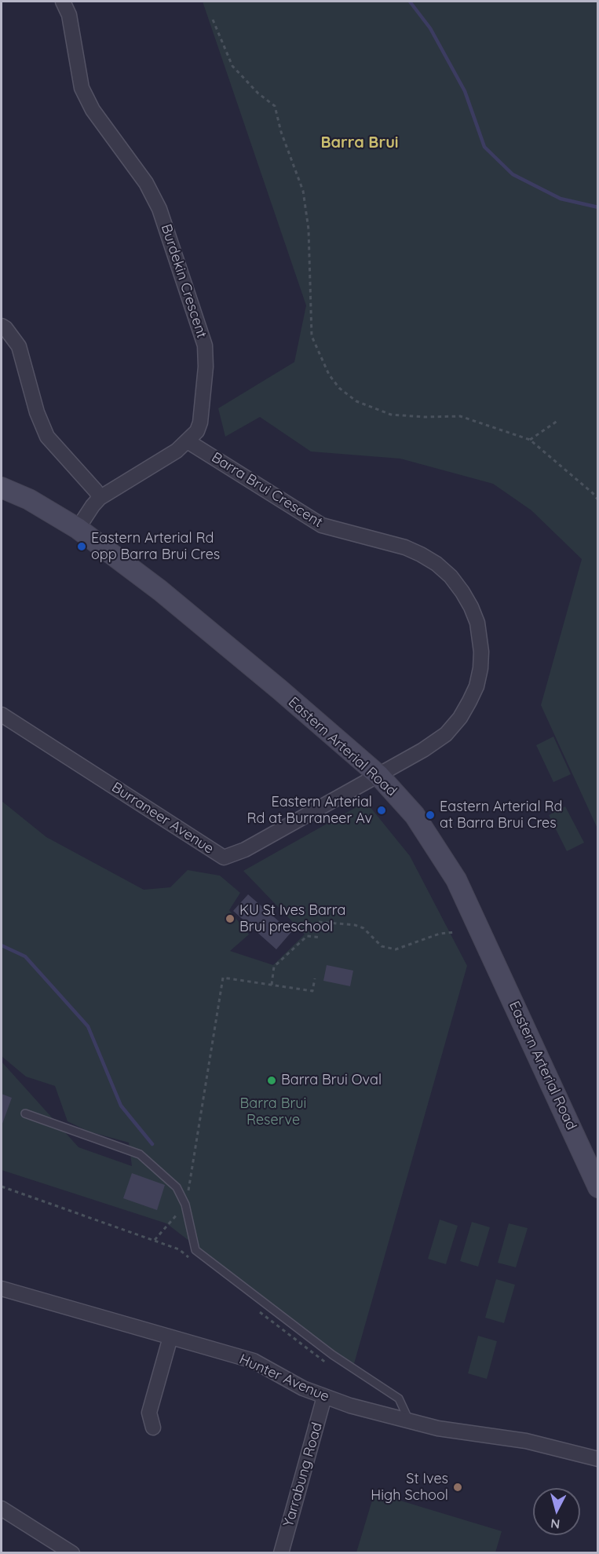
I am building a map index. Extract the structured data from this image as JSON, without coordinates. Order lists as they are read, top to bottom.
{
  "streets": {
    "main road": ["Eastern Arterial Road"],
    "street": [
      "Burdekin Crescent",
      "Barra Brui Crescent",
      "Burraneer Avenue",
      "Hunter Avenue",
      "Yarrabung Road"
    ]
  },
  "crossings": [
    ["Burdekin Crescent", "Barra Brui Crescent"],
    ["Burdekin Crescent", "Eastern Arterial Road"],
    ["Barra Brui Crescent", "Eastern Arterial Road"],
    ["Barra Brui Crescent", "Burraneer Avenue"],
    ["Eastern Arterial Road", "Burraneer Avenue"],
    ["Hunter Avenue", "Yarrabung Road"]
  ],
  "districts": ["Barra Brui"],
  "parks": ["Barra Brui Reserve"],
  "places": [
    "Eastern Arterial Rd opp Barra Brui Cres",
    "Eastern Arterial Rd at Burraneer Av",
    "Eastern Arterial Rd at Barra Brui Cres",
    "KU St Ives Barra Brui preschool",
    "Barra Brui Oval",
    "St Ives High School"
  ],
  "north": "bottom"
}
